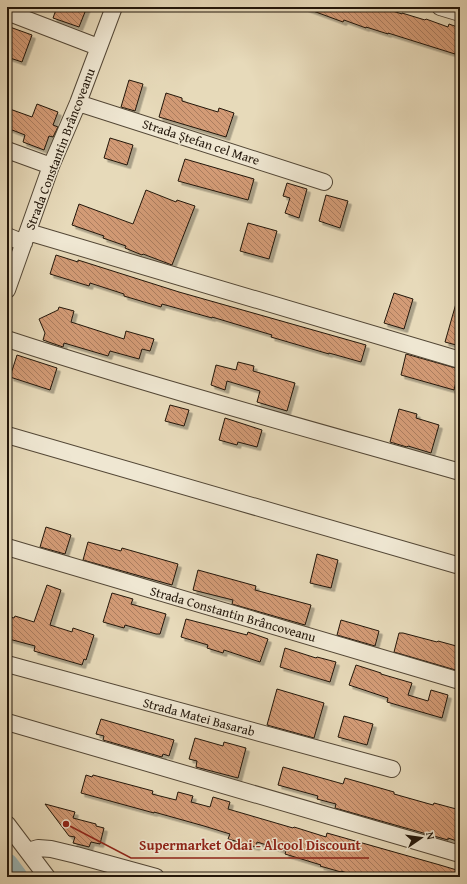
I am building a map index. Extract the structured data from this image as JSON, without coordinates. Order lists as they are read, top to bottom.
{
  "streets": {
    "street": ["Strada Ștefan cel Mare", "Strada Constantin Brâncoveanu", "Strada Matei Basarab"]
  },
  "crossings": [
    ["Strada Ștefan cel Mare", "Strada Constantin Brâncoveanu"]
  ],
  "places": ["Supermarket Odai - Alcool Discount"],
  "north": "right"
}
